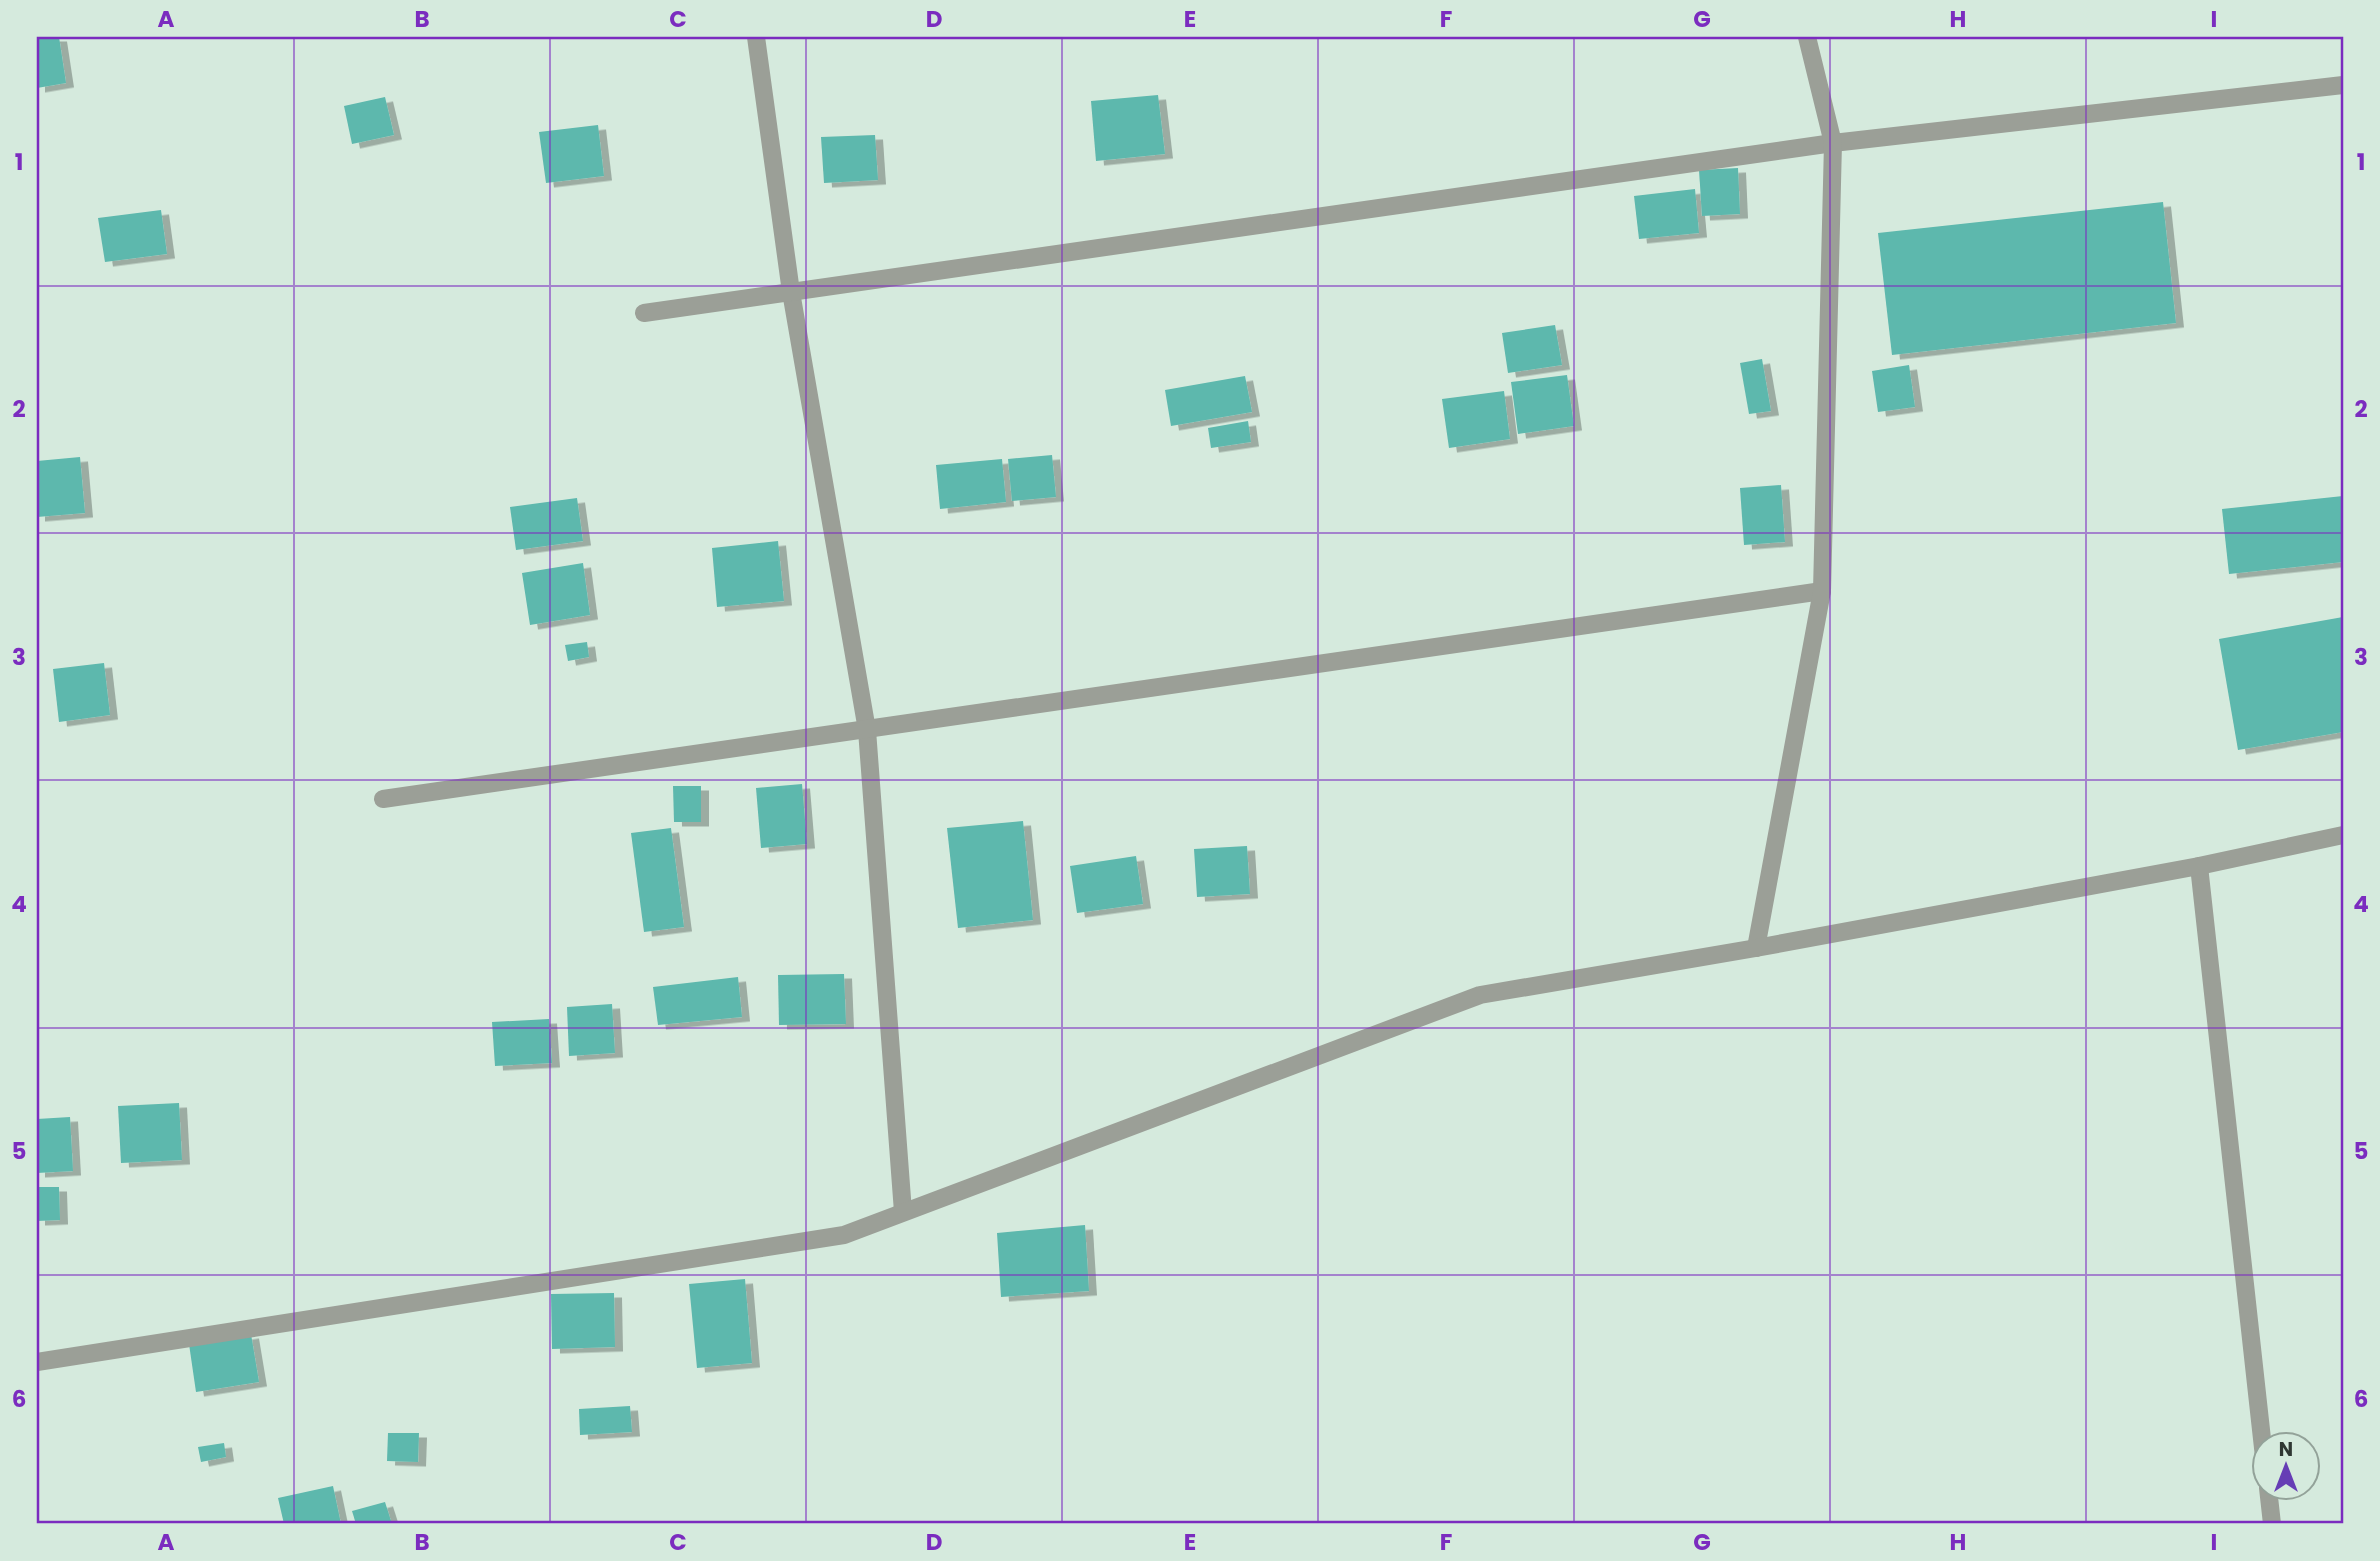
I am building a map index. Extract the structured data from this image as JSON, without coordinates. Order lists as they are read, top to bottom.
{
  "north": "top",
  "grid": {
    "columns": [
      "A",
      "B",
      "C",
      "D",
      "E",
      "F",
      "G",
      "H",
      "I"
    ],
    "rows": [
      "1",
      "2",
      "3",
      "4",
      "5",
      "6"
    ]
  }
}
